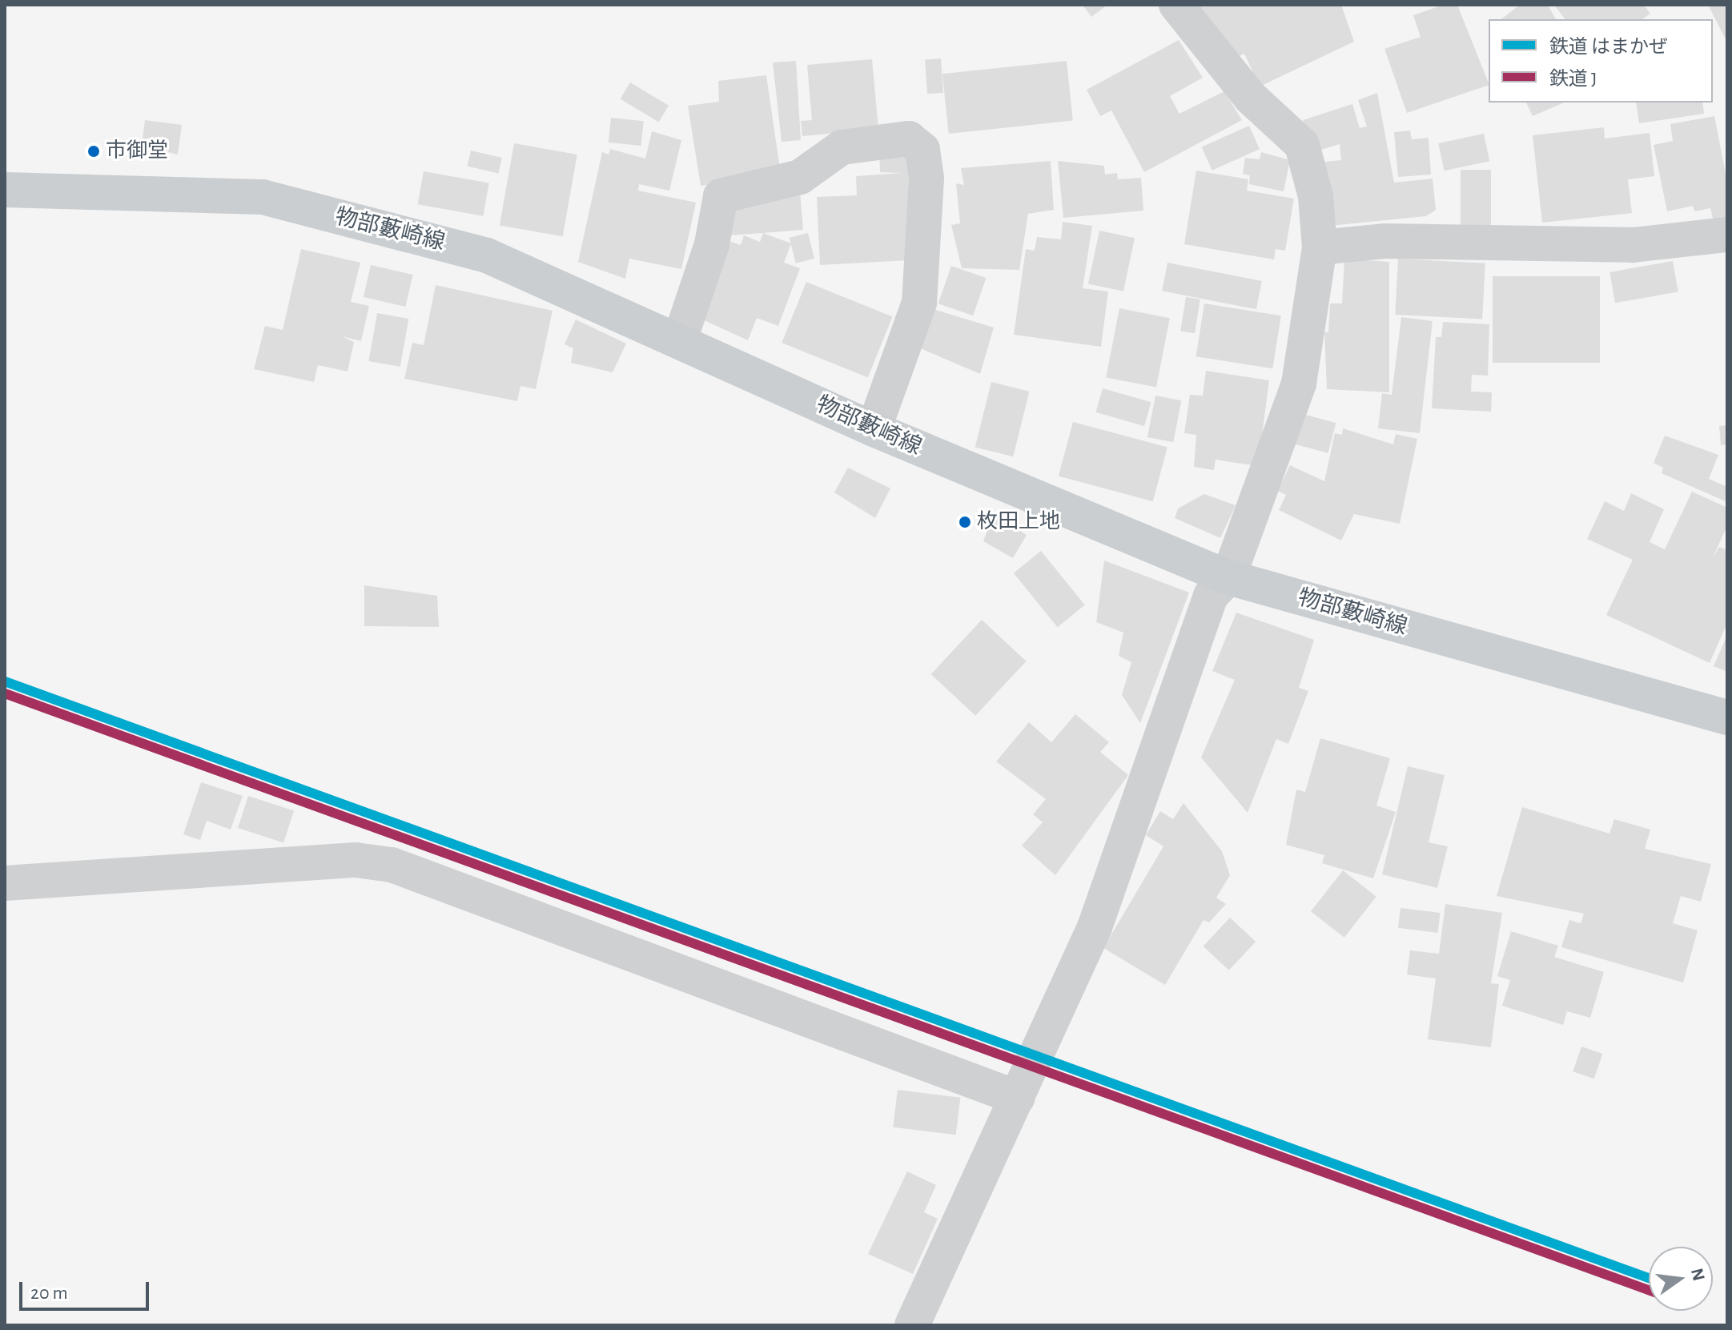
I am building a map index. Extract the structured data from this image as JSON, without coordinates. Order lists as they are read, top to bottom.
{
  "streets": {
    "main road": ["物部藪崎線"]
  },
  "places": ["市御堂", "枚田上地"],
  "lines": ["rail line はまかぜ", "rail line J"],
  "legend": ["鉄道 はまかぜ", "鉄道 J"],
  "scale_bar": "20 m",
  "north": "right"
}
